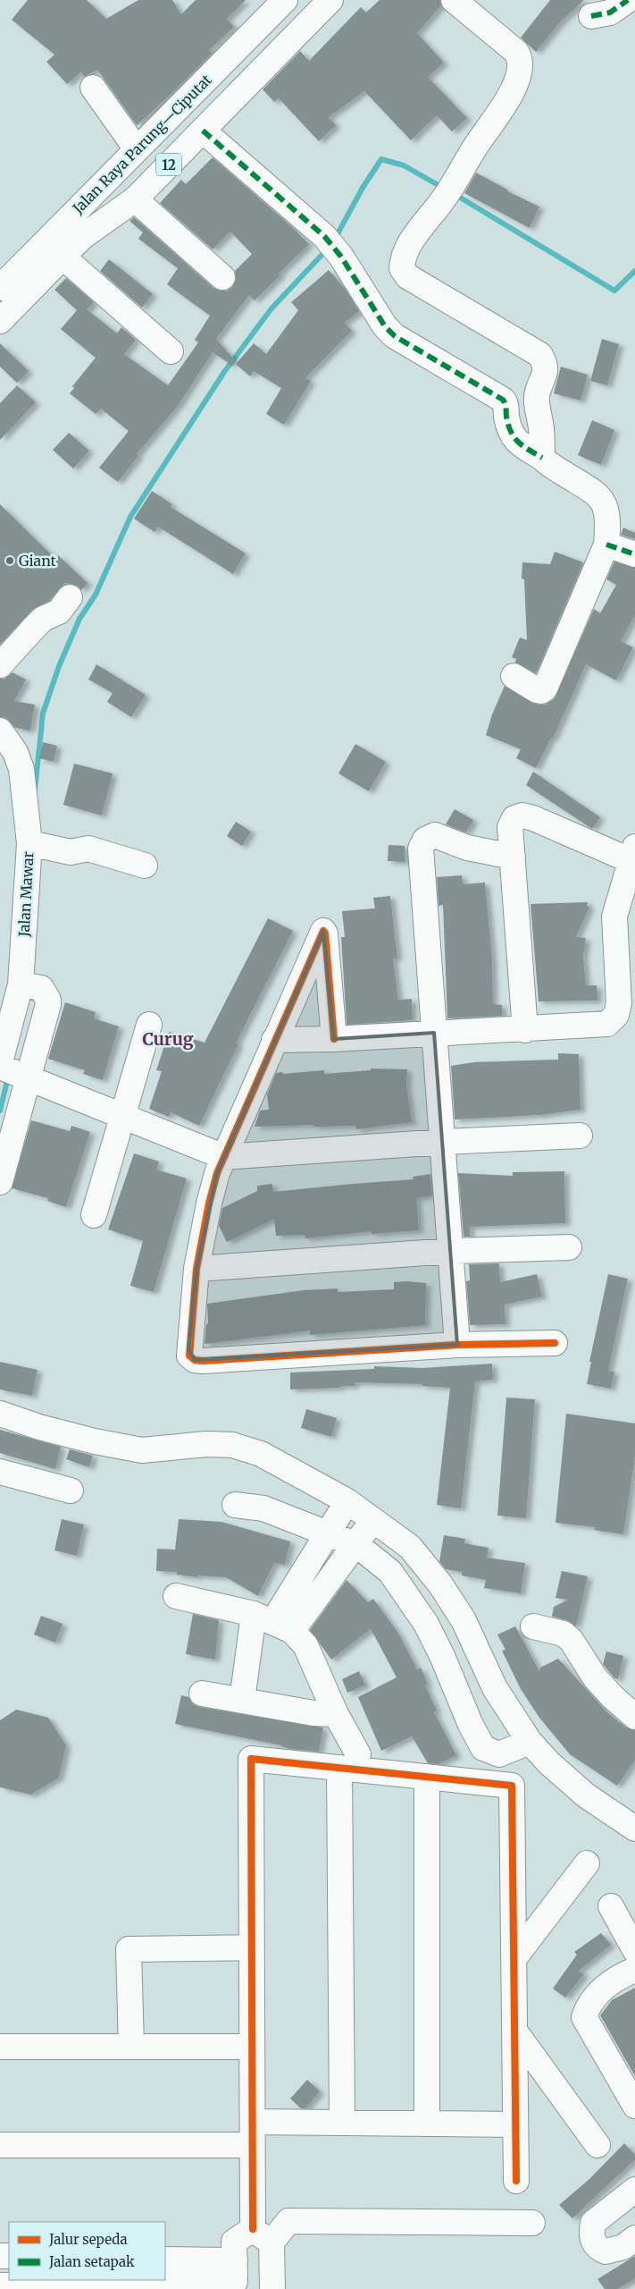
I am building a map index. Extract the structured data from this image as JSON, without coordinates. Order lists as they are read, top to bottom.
{
  "streets": {
    "main road": ["Jalan Raya Parung—Ciputat", "12", "Jalan Mawar"]
  },
  "districts": ["Curug"],
  "places": ["Giant"],
  "legend": ["Jalur sepeda", "Jalan setapak"]
}
